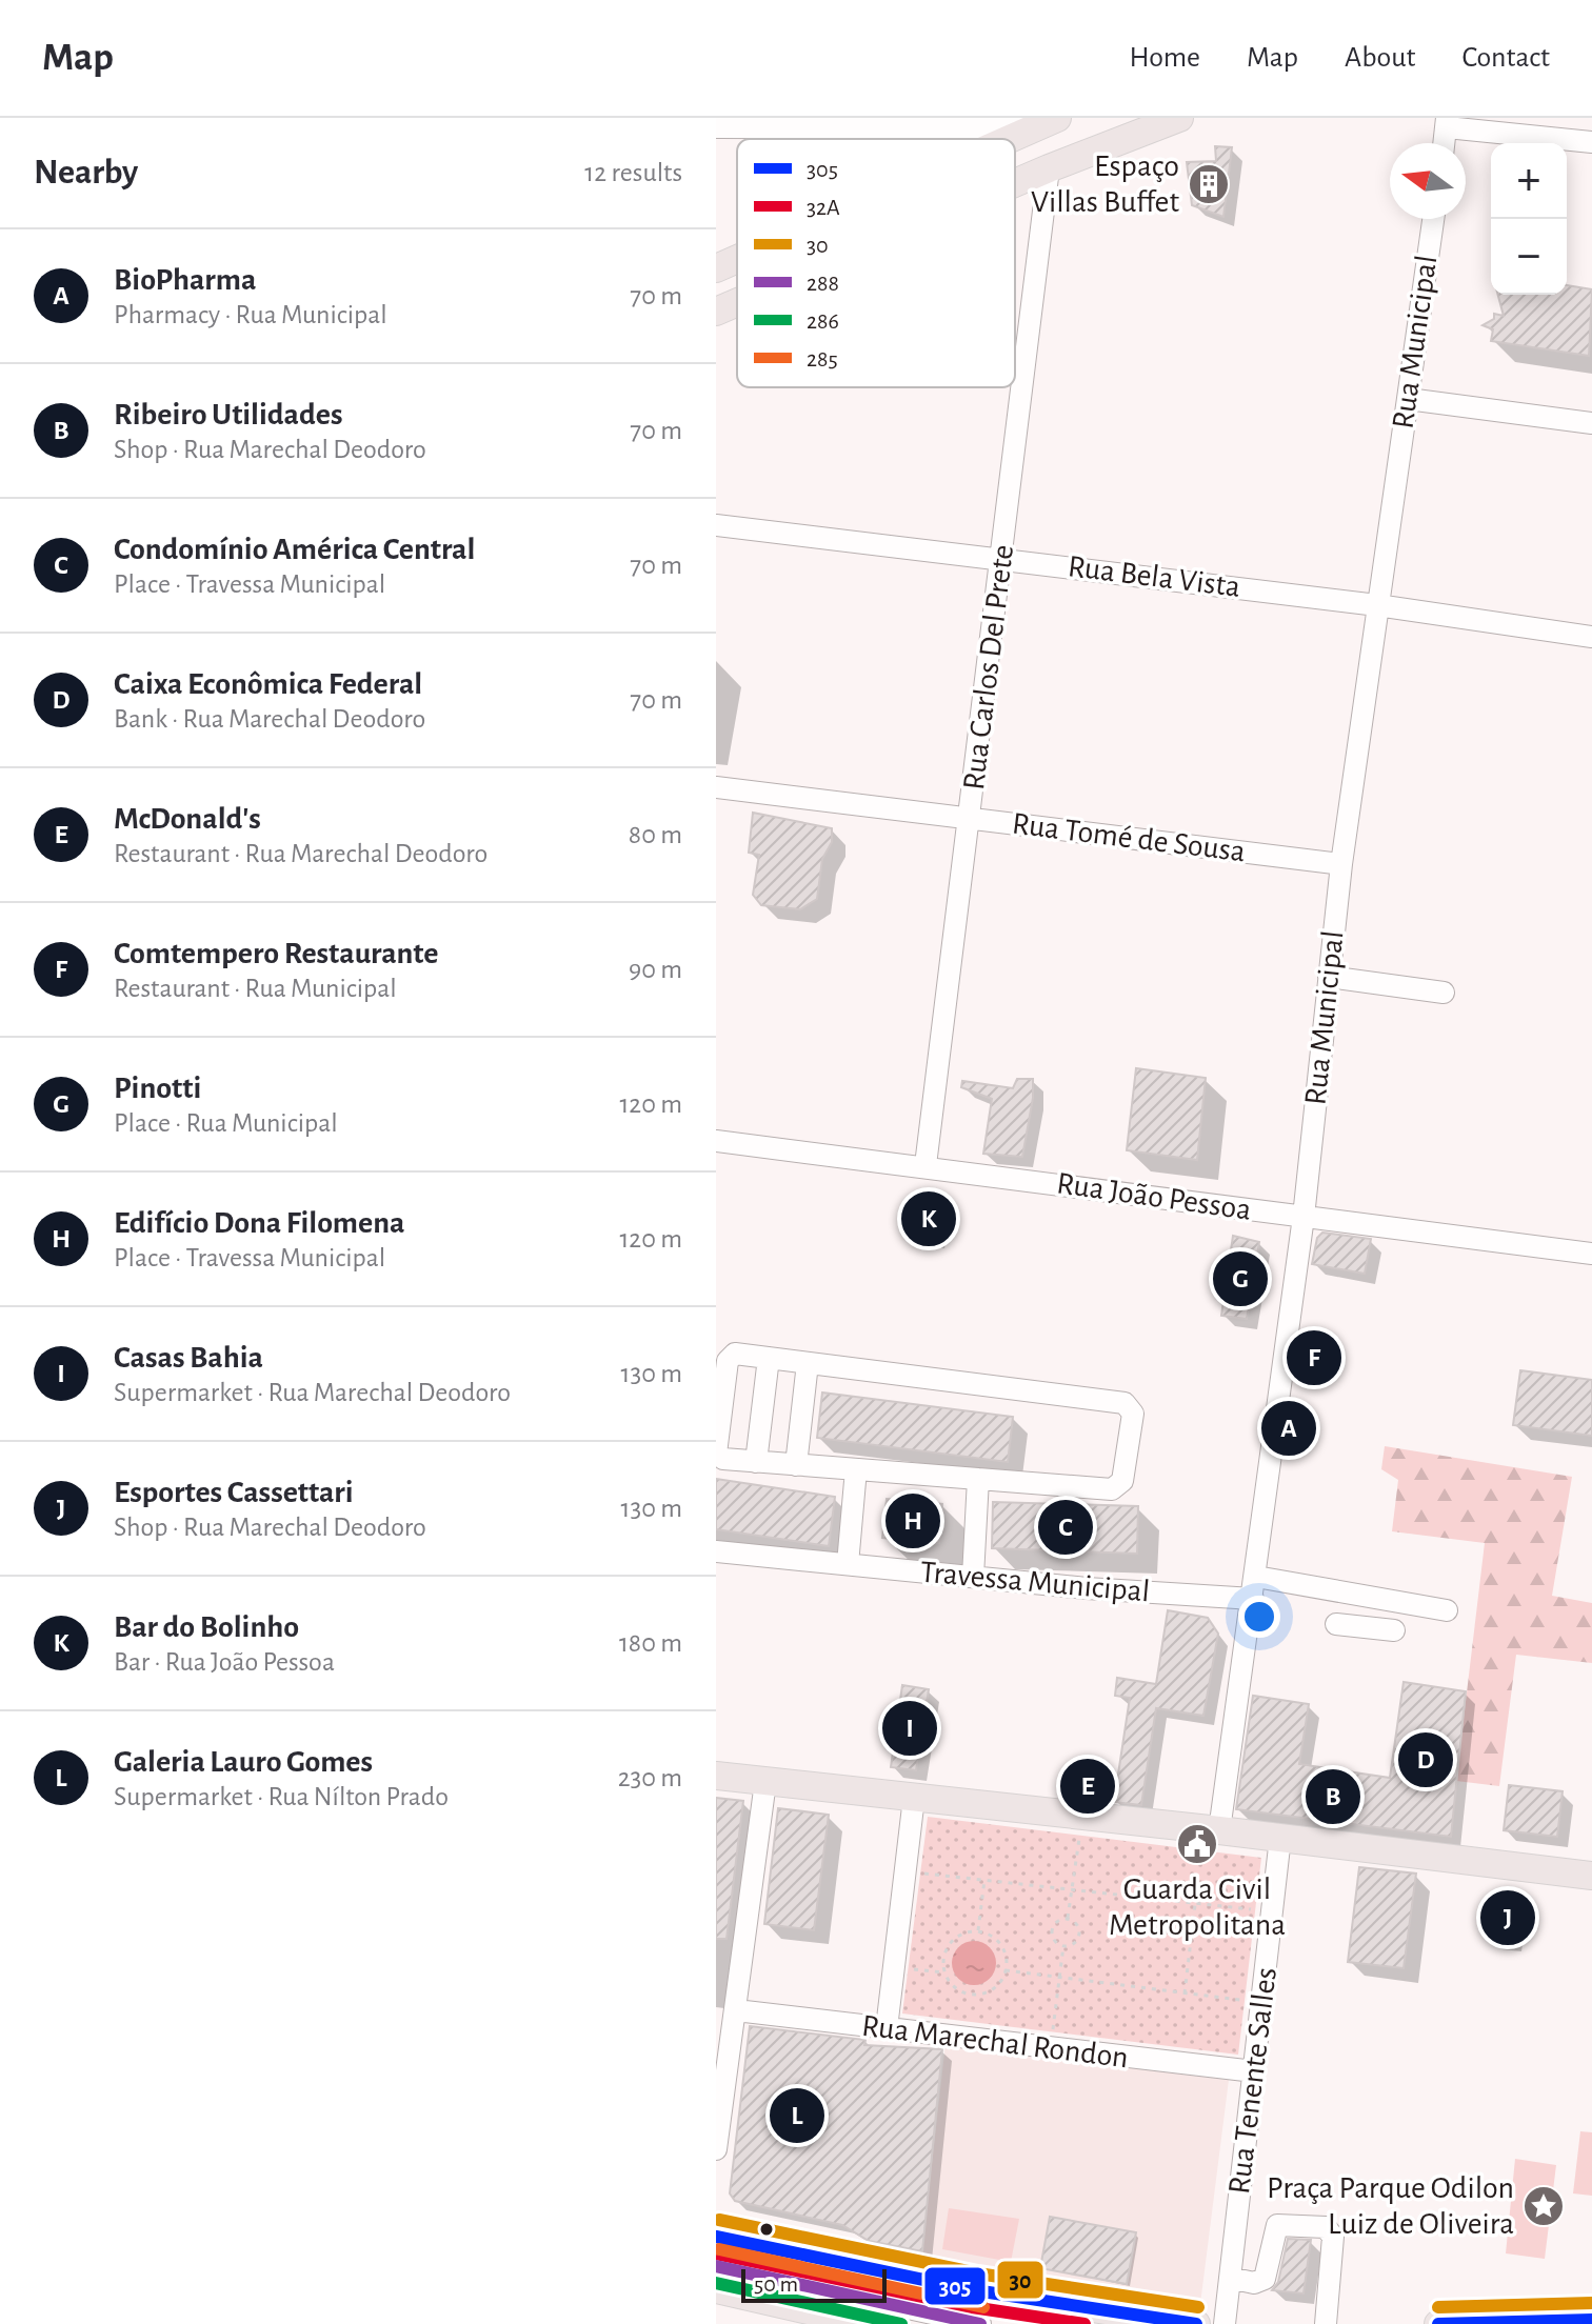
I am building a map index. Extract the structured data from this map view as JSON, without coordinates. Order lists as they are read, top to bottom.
{
  "streets": {
    "street": [
      "Rua Municipal",
      "Rua Bela Vista",
      "Rua Carlos Del Prete",
      "Rua Tomé de Sousa",
      "Rua João Pessoa",
      "Travessa Municipal",
      "Rua Marechal Rondon",
      "Rua Tenente Salles"
    ]
  },
  "crossings": [
    ["Rua Municipal", "Rua Bela Vista"],
    ["Rua Municipal", "Rua Tomé de Sousa"],
    ["Rua Municipal", "Rua João Pessoa"],
    ["Rua Municipal", "Travessa Municipal"],
    ["Rua Bela Vista", "Rua Carlos Del Prete"],
    ["Rua Carlos Del Prete", "Rua Tomé de Sousa"],
    ["Rua Carlos Del Prete", "Rua João Pessoa"],
    ["Rua Marechal Rondon", "Rua Tenente Salles"]
  ],
  "places": {
    "building": ["Espaço Villas Buffet"],
    "public building": ["Guarda Civil Metropolitana"],
    "place": ["Praça Parque Odilon Luiz de Oliveira"]
  },
  "lines": [
    "transit line 30",
    "transit line 305",
    "transit line 285",
    "transit line 32A",
    "transit line 288",
    "transit line 286"
  ],
  "legend": [
    "305",
    "32A",
    "30",
    "288",
    "286",
    "285"
  ],
  "scale_bar": "50 m",
  "north": "left",
  "page": {
    "header": "Map",
    "nav": [
      "Home",
      "Map",
      "About",
      "Contact"
    ],
    "heading": ["Nearby", "12 results"],
    "map_buttons": ["+", "−"],
    "list": [
      {
        "mark": "A",
        "name": "BioPharma",
        "note": "Pharmacy · Rua Municipal",
        "value": "70 m"
      },
      {
        "mark": "B",
        "name": "Ribeiro Utilidades",
        "note": "Shop · Rua Marechal Deodoro",
        "value": "70 m"
      },
      {
        "mark": "C",
        "name": "Condomínio América Central",
        "note": "Place · Travessa Municipal",
        "value": "70 m"
      },
      {
        "mark": "D",
        "name": "Caixa Econômica Federal",
        "note": "Bank · Rua Marechal Deodoro",
        "value": "70 m"
      },
      {
        "mark": "E",
        "name": "McDonald's",
        "note": "Restaurant · Rua Marechal Deodoro",
        "value": "80 m"
      },
      {
        "mark": "F",
        "name": "Comtempero Restaurante",
        "note": "Restaurant · Rua Municipal",
        "value": "90 m"
      },
      {
        "mark": "G",
        "name": "Pinotti",
        "note": "Place · Rua Municipal",
        "value": "120 m"
      },
      {
        "mark": "H",
        "name": "Edifício Dona Filomena",
        "note": "Place · Travessa Municipal",
        "value": "120 m"
      },
      {
        "mark": "I",
        "name": "Casas Bahia",
        "note": "Supermarket · Rua Marechal Deodoro",
        "value": "130 m"
      },
      {
        "mark": "J",
        "name": "Esportes Cassettari",
        "note": "Shop · Rua Marechal Deodoro",
        "value": "130 m"
      },
      {
        "mark": "K",
        "name": "Bar do Bolinho",
        "note": "Bar · Rua João Pessoa",
        "value": "180 m"
      },
      {
        "mark": "L",
        "name": "Galeria Lauro Gomes",
        "note": "Supermarket · Rua Nílton Prado",
        "value": "230 m"
      }
    ],
    "pins": [
      "K",
      "G",
      "F",
      "A",
      "H",
      "C",
      "I",
      "D",
      "E",
      "B",
      "J",
      "L"
    ],
    "scale": "50 m"
  }
}
